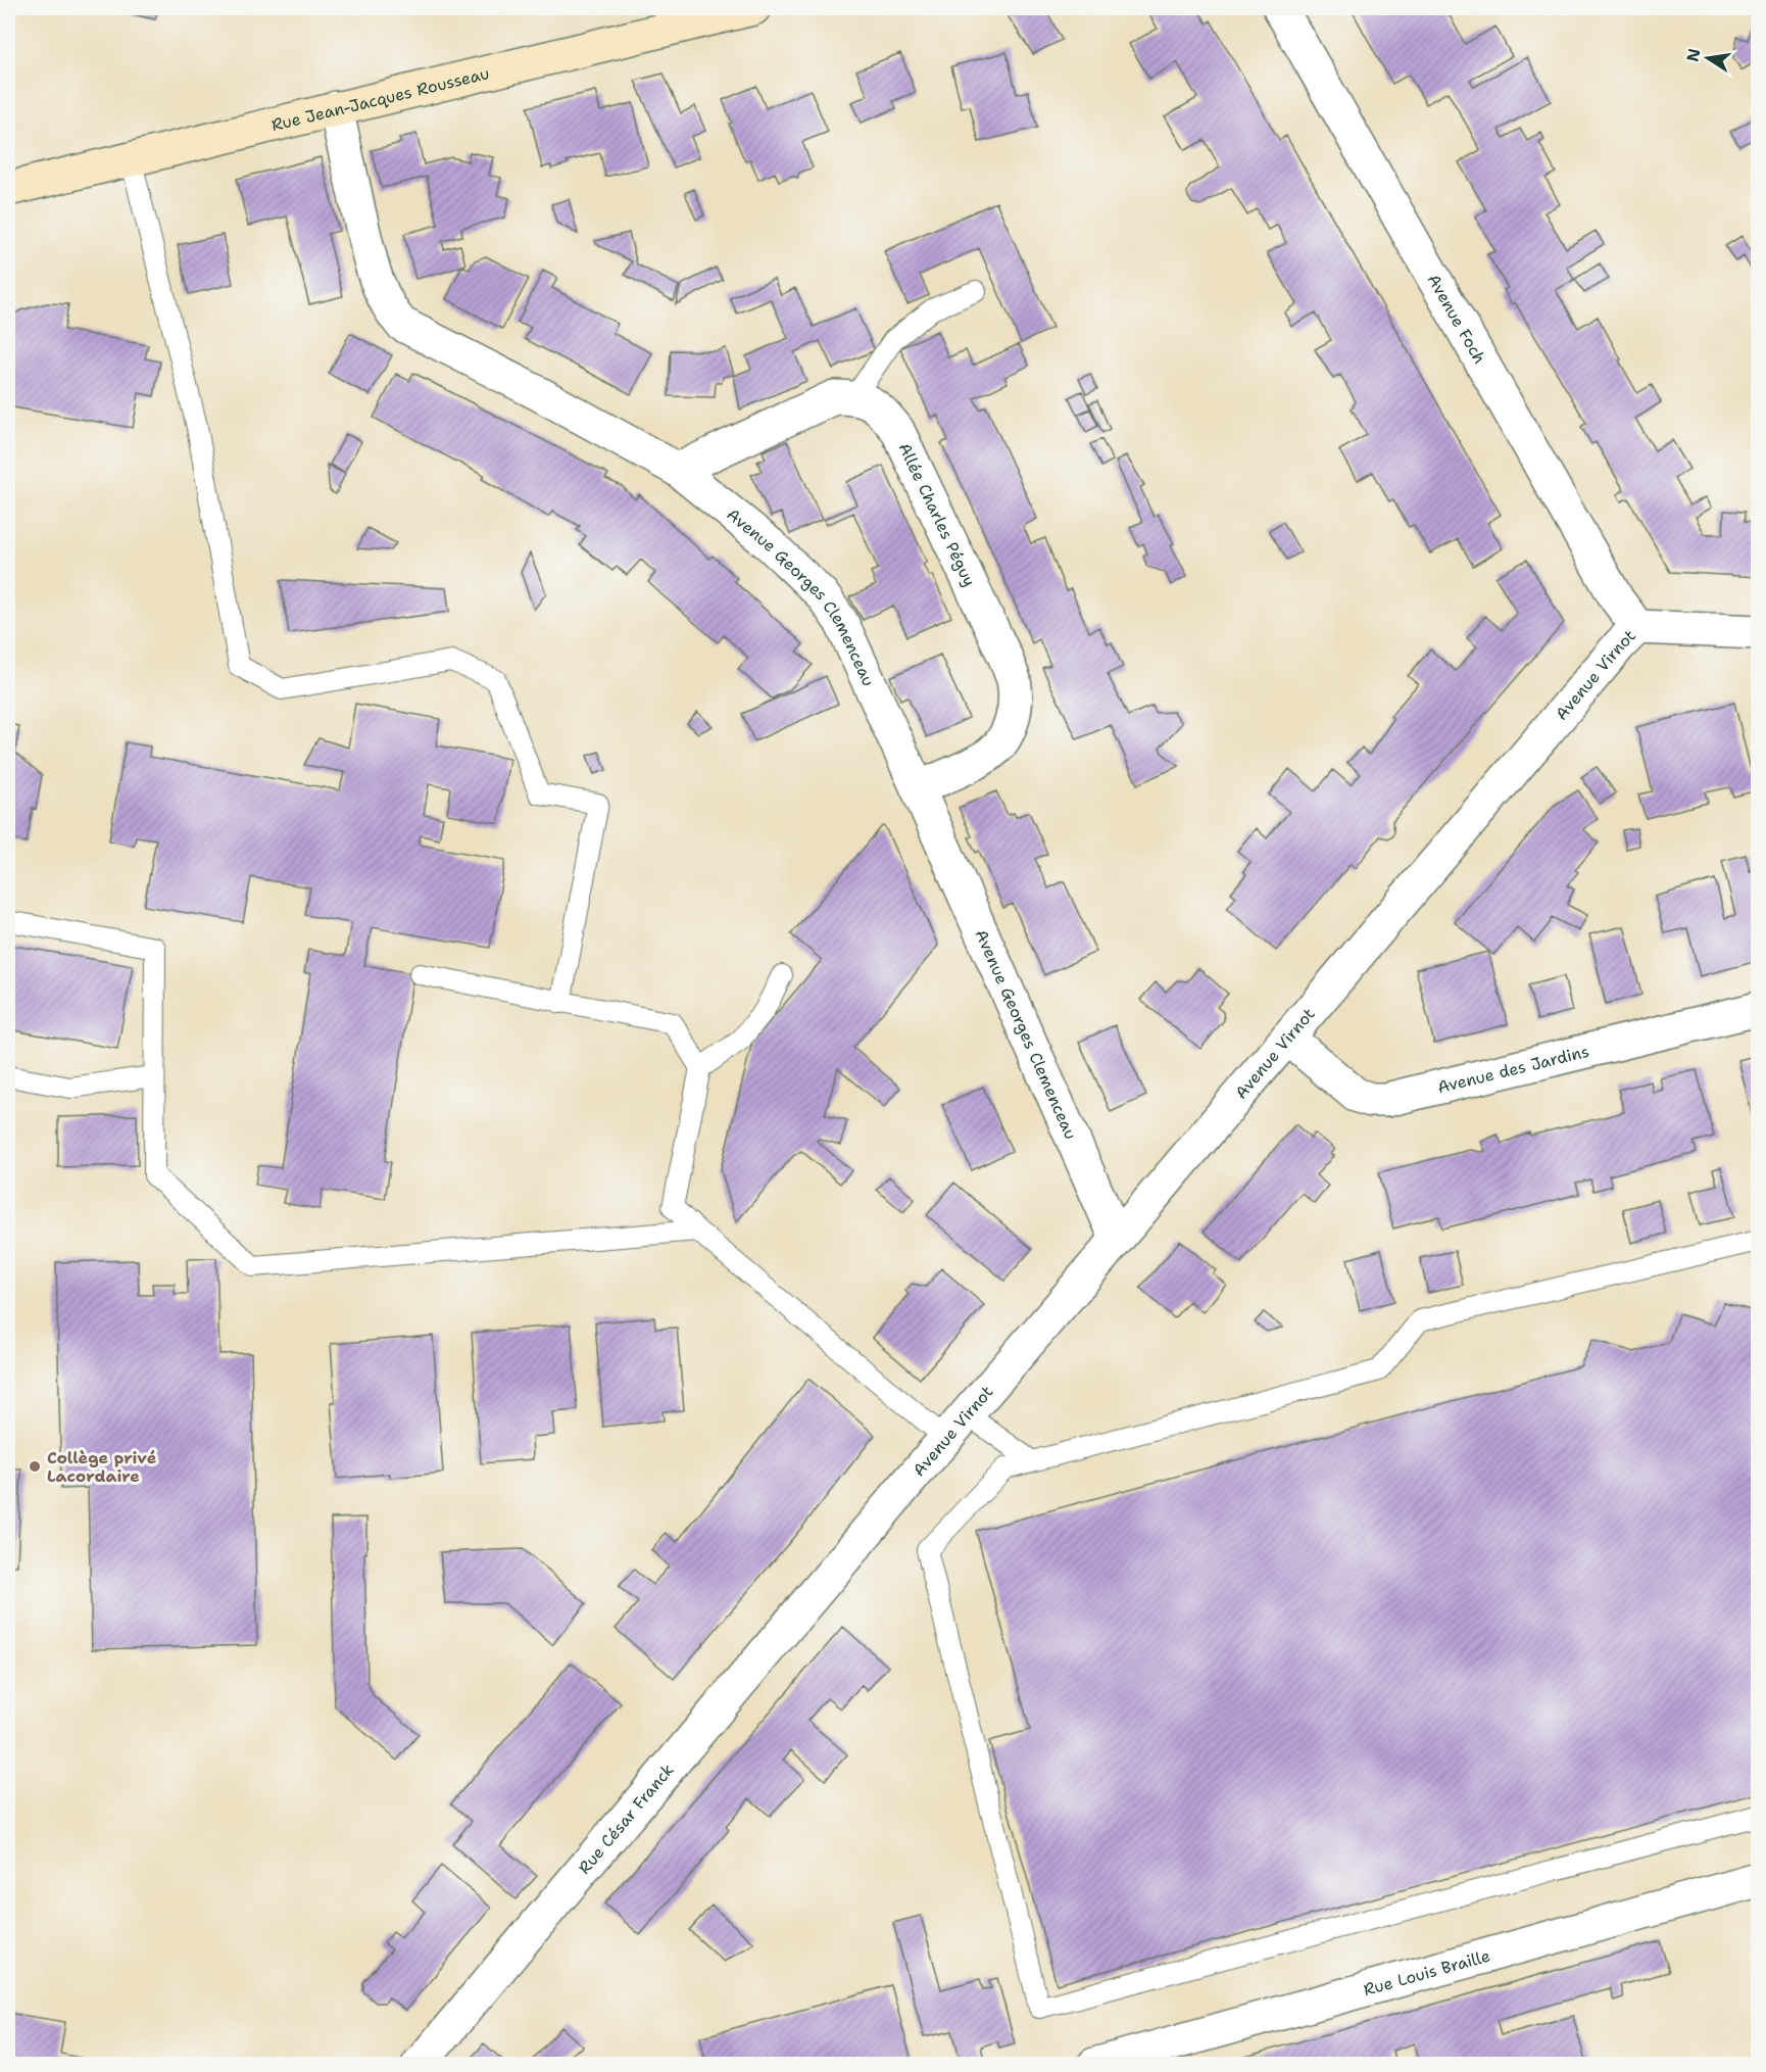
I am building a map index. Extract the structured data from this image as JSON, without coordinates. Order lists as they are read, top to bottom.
{
  "streets": {
    "street": [
      "Rue Jean-Jacques Rousseau",
      "Avenue Foch",
      "Allée Charles Péguy",
      "Avenue Georges Clemenceau",
      "Avenue Virnot",
      "Avenue des Jardins",
      "Rue César Franck",
      "Rue Louis Braille"
    ]
  },
  "crossings": [
    ["Rue Jean-Jacques Rousseau", "Avenue Georges Clemenceau"],
    ["Avenue Foch", "Avenue Virnot"],
    ["Allée Charles Péguy", "Avenue Georges Clemenceau"],
    ["Avenue Georges Clemenceau", "Avenue Virnot"],
    ["Avenue Virnot", "Avenue des Jardins"],
    ["Avenue Virnot", "Rue César Franck"]
  ],
  "places": ["Collège privé Lacordaire"],
  "north": "left"
}
